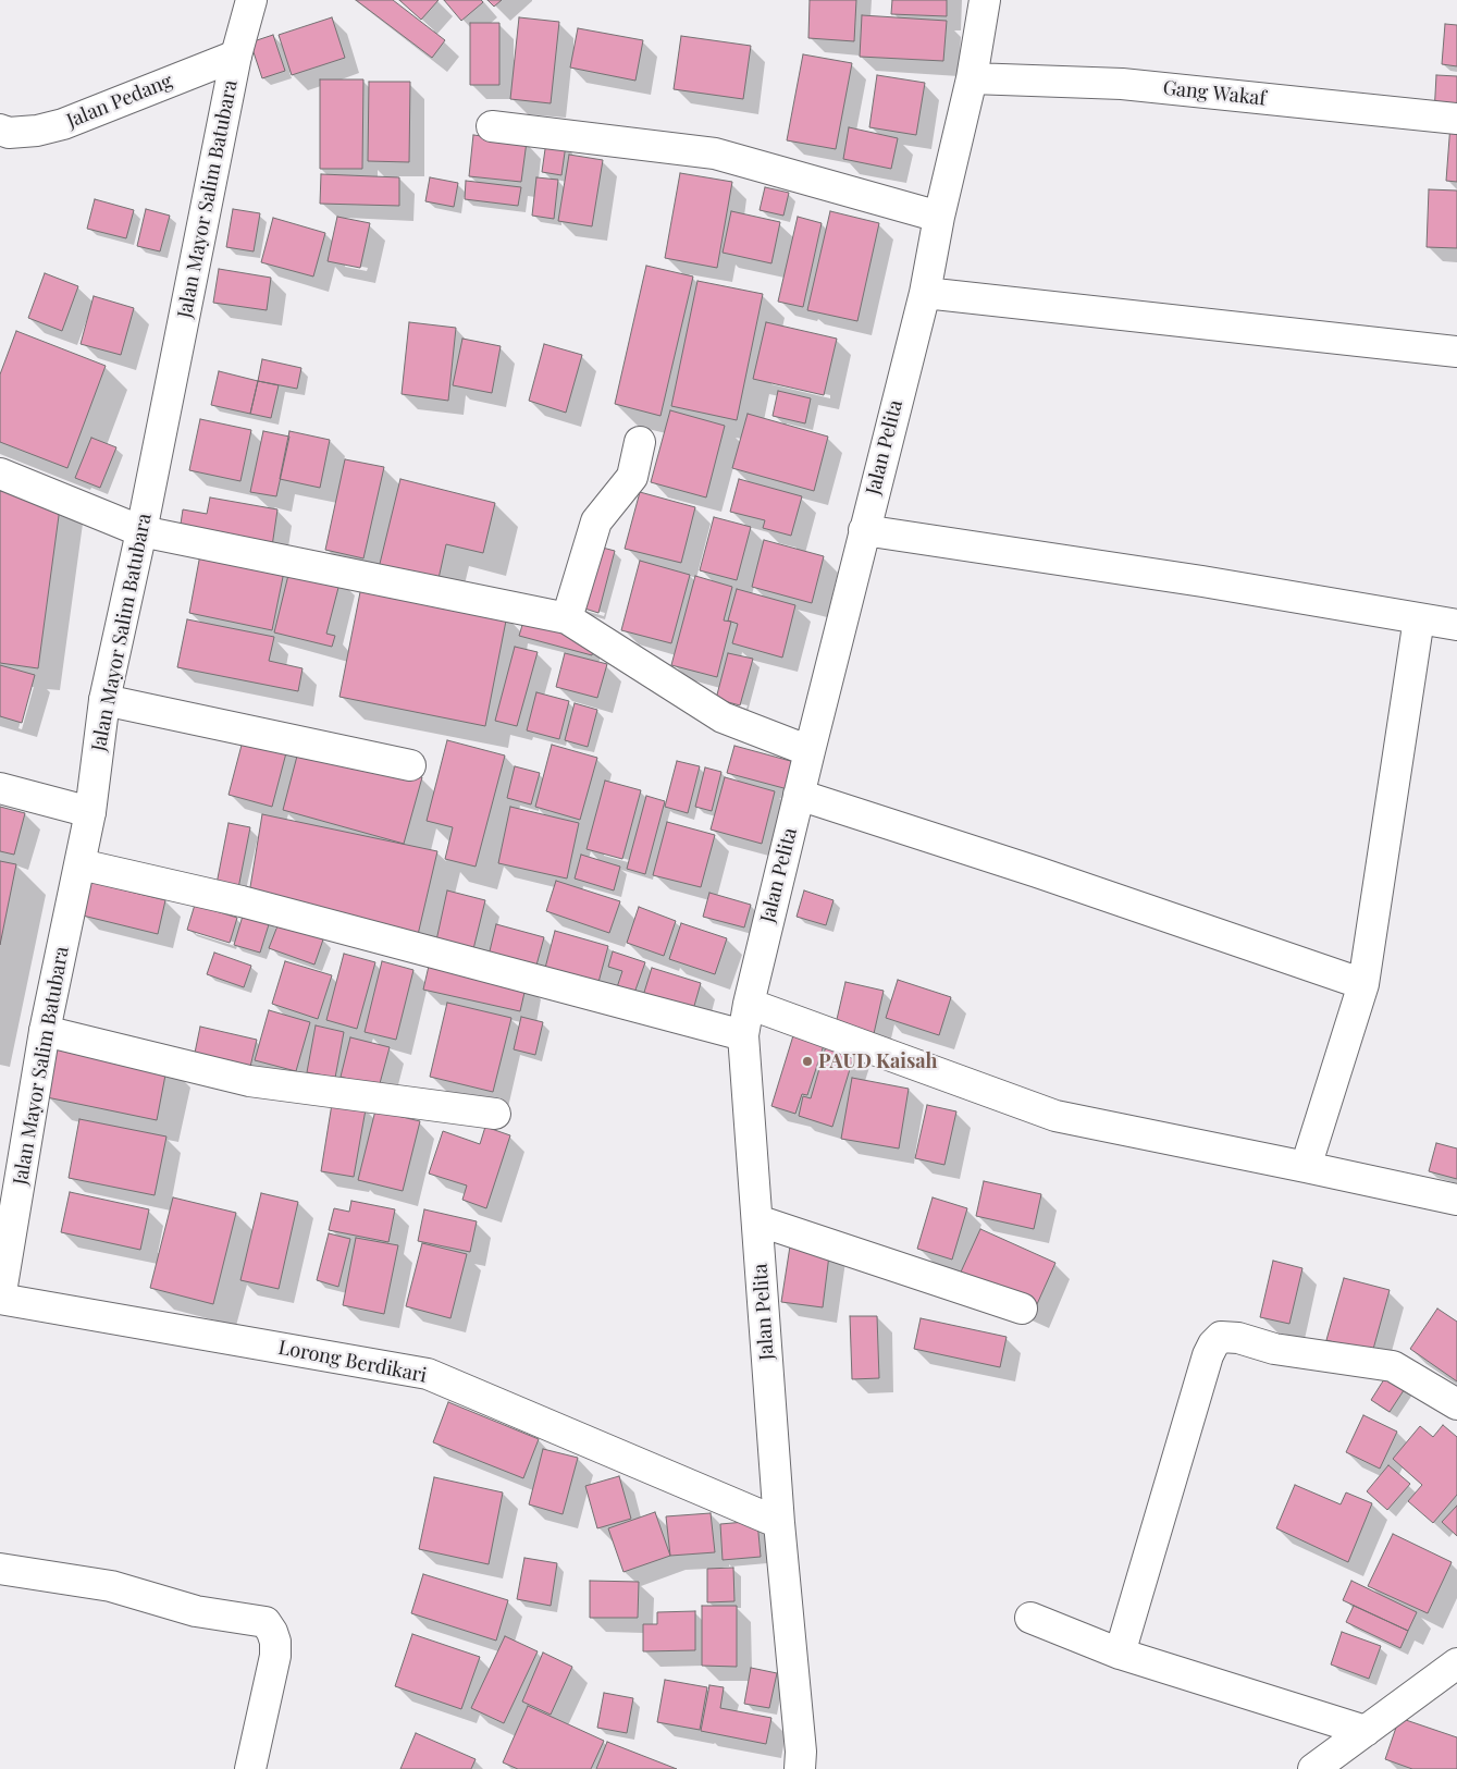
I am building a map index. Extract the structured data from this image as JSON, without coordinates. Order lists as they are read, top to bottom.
{
  "streets": {
    "street": [
      "Gang Wakaf",
      "Jalan Pedang",
      "Jalan Mayor Salim Batubara",
      "Jalan Pelita",
      "Lorong Berdikari"
    ]
  },
  "crossings": [
    ["Gang Wakaf", "Jalan Pelita"],
    ["Jalan Pedang", "Jalan Mayor Salim Batubara"],
    ["Jalan Mayor Salim Batubara", "Lorong Berdikari"],
    ["Jalan Pelita", "Lorong Berdikari"]
  ],
  "places": ["PAUD Kaisah"]
}
